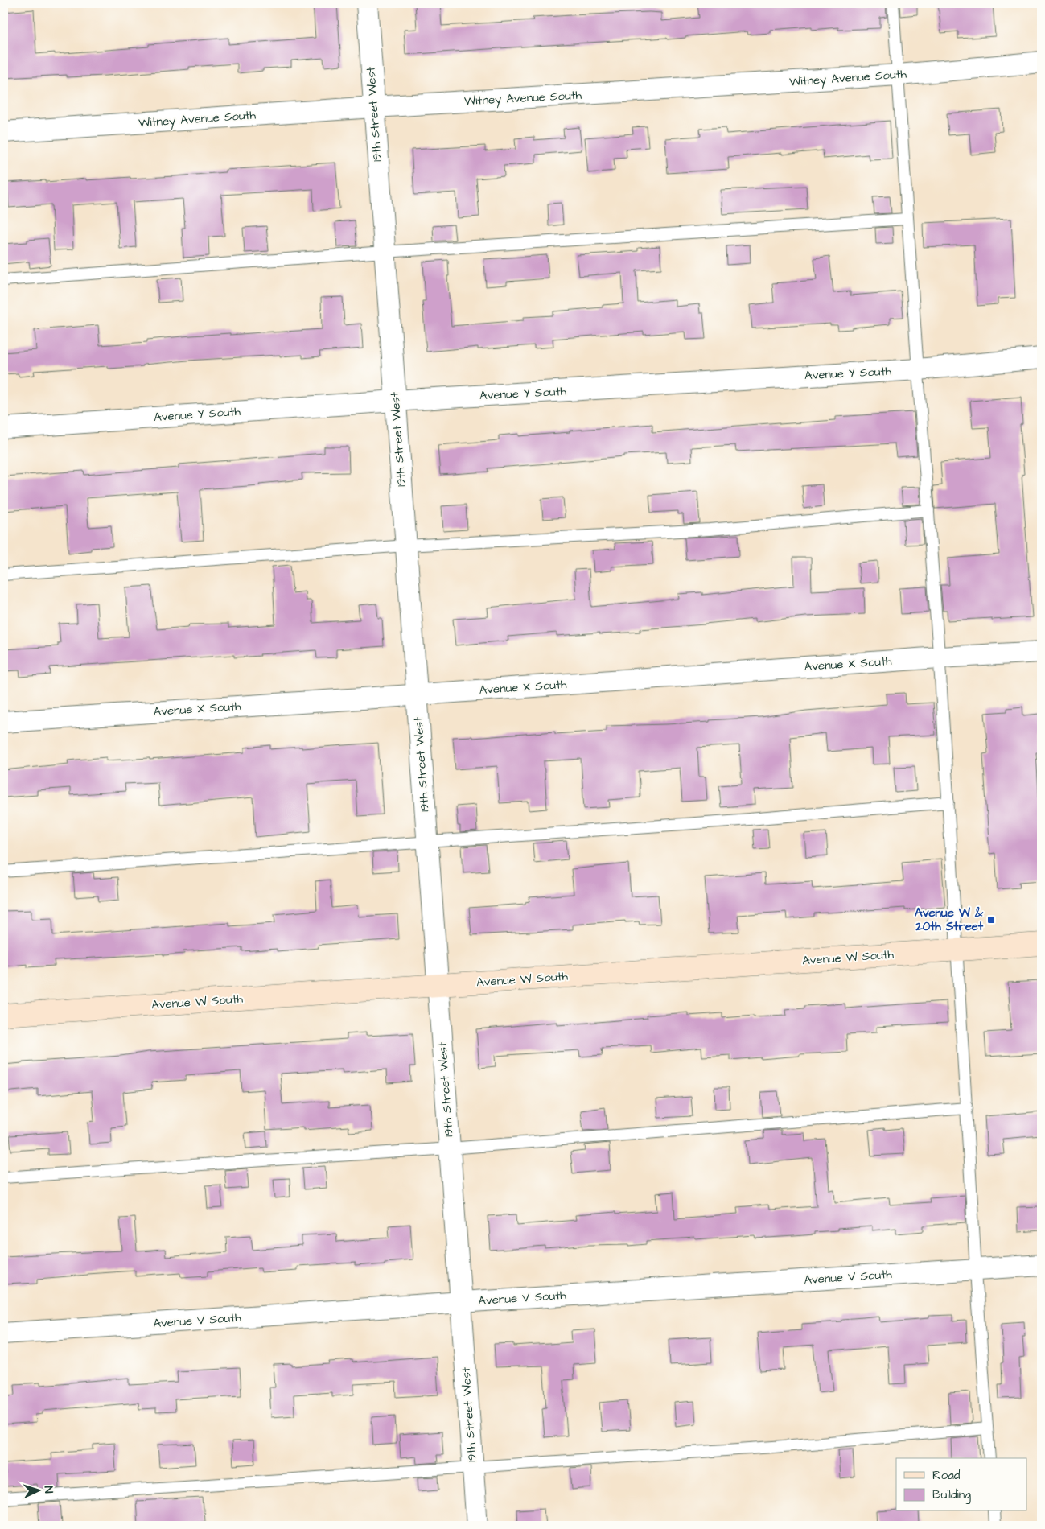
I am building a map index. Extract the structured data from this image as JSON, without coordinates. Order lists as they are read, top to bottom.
{
  "streets": {
    "street": [
      "Witney Avenue South",
      "19th Street West",
      "Avenue Y South",
      "Avenue X South",
      "Avenue W South",
      "Avenue V South"
    ]
  },
  "crossings": [
    ["Witney Avenue South", "19th Street West"],
    ["19th Street West", "Avenue Y South"],
    ["19th Street West", "Avenue X South"],
    ["19th Street West", "Avenue W South"],
    ["19th Street West", "Avenue V South"]
  ],
  "places": {
    "transit": ["Avenue W & 20th Street"]
  },
  "legend": ["Road", "Building"],
  "north": "right"
}
